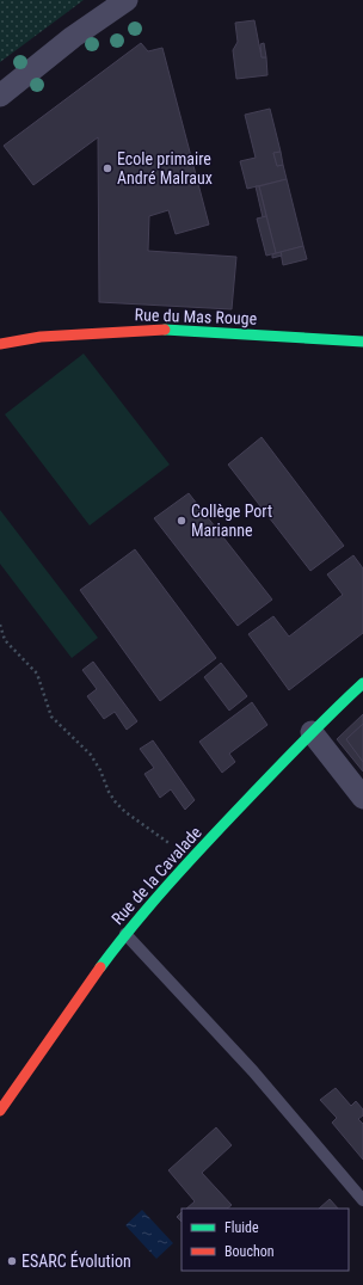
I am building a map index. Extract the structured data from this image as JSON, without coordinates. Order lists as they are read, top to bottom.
{
  "streets": {
    "street": ["Rue du Mas Rouge", "Rue de la Cavalade"]
  },
  "places": ["Ecole primaire André Malraux", "Collège Port Marianne", "ESARC Évolution"],
  "legend": ["Fluide", "Bouchon"]
}
